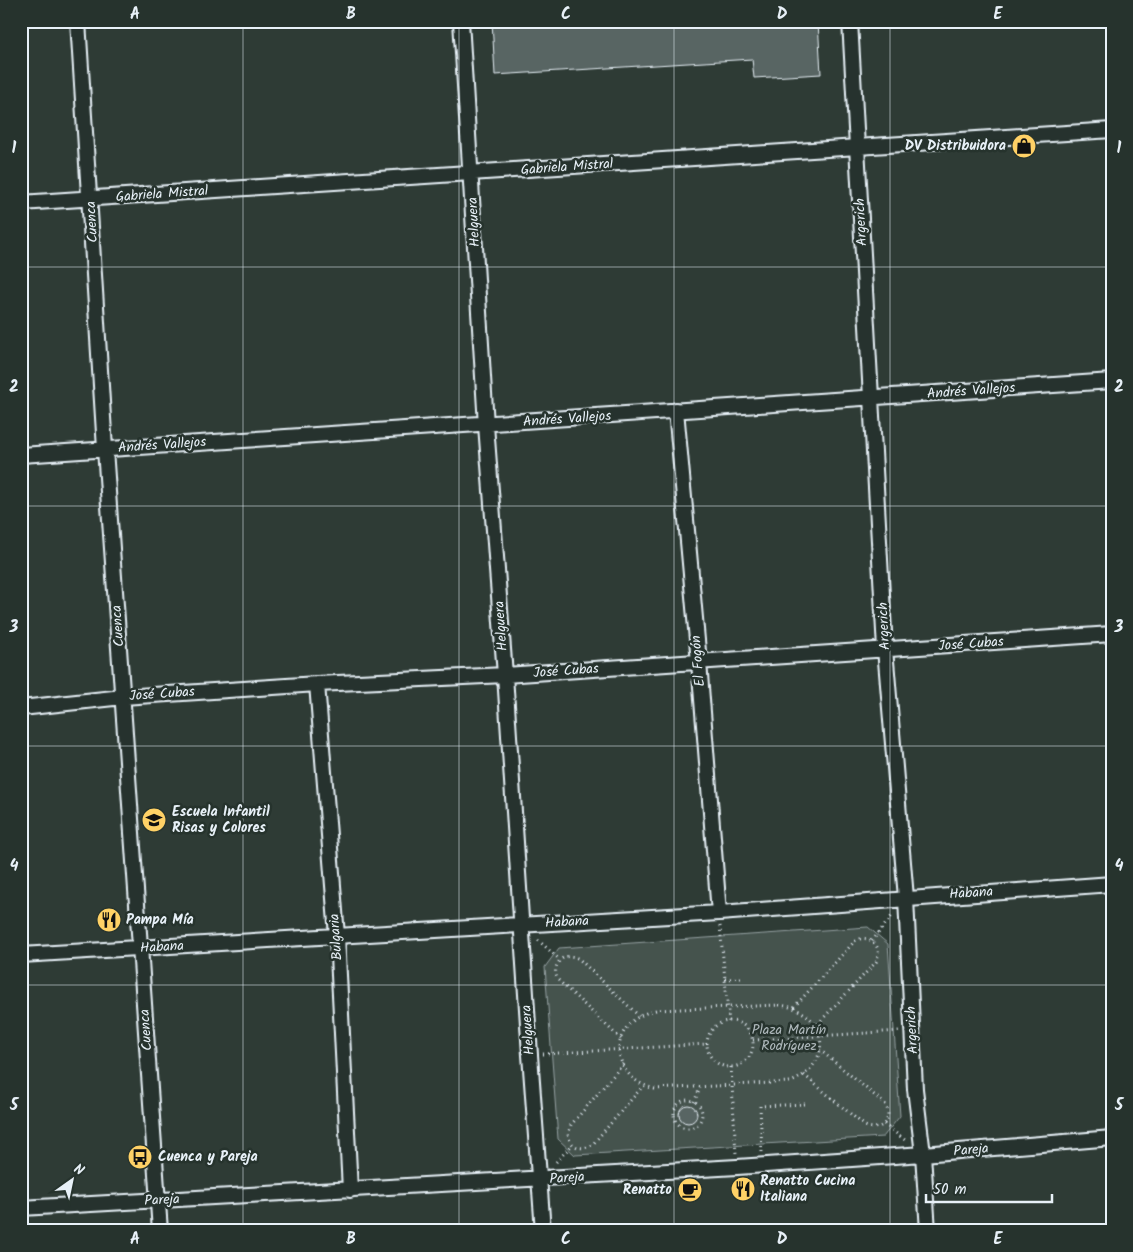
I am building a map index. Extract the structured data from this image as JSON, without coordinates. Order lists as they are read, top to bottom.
{
  "streets": {
    "street": [
      "Gabriela Mistral",
      "Cuenca",
      "Helguera",
      "Argerich",
      "Andrés Vallejos",
      "José Cubas",
      "El Fogón",
      "Habana",
      "Bulgaria",
      "Pareja"
    ]
  },
  "crossings": [
    ["Gabriela Mistral", "Cuenca"],
    ["Gabriela Mistral", "Helguera"],
    ["Gabriela Mistral", "Argerich"],
    ["Cuenca", "Andrés Vallejos"],
    ["Cuenca", "José Cubas"],
    ["Cuenca", "Habana"],
    ["Cuenca", "Pareja"],
    ["Helguera", "Andrés Vallejos"],
    ["Helguera", "José Cubas"],
    ["Helguera", "Habana"],
    ["Helguera", "Pareja"],
    ["Argerich", "Andrés Vallejos"],
    ["Argerich", "José Cubas"],
    ["Argerich", "Habana"],
    ["Argerich", "Pareja"],
    ["Andrés Vallejos", "El Fogón"],
    ["José Cubas", "El Fogón"],
    ["José Cubas", "Bulgaria"],
    ["El Fogón", "Habana"],
    ["Habana", "Bulgaria"],
    ["Bulgaria", "Pareja"]
  ],
  "parks": ["Plaza Martín Rodríguez"],
  "places": {
    "shop": ["DV Distribuidora"],
    "school or university": ["Escuela Infantil Risas y Colores"],
    "restaurant": ["Pampa Mía", "Renatto Cucina Italiana"],
    "bus stop": ["Cuenca y Pareja"],
    "cafe": ["Renatto"]
  },
  "scale_bar": "50 m",
  "north": "top right",
  "grid": {
    "columns": [
      "A",
      "B",
      "C",
      "D",
      "E"
    ],
    "rows": [
      "1",
      "2",
      "3",
      "4",
      "5"
    ]
  }
}
